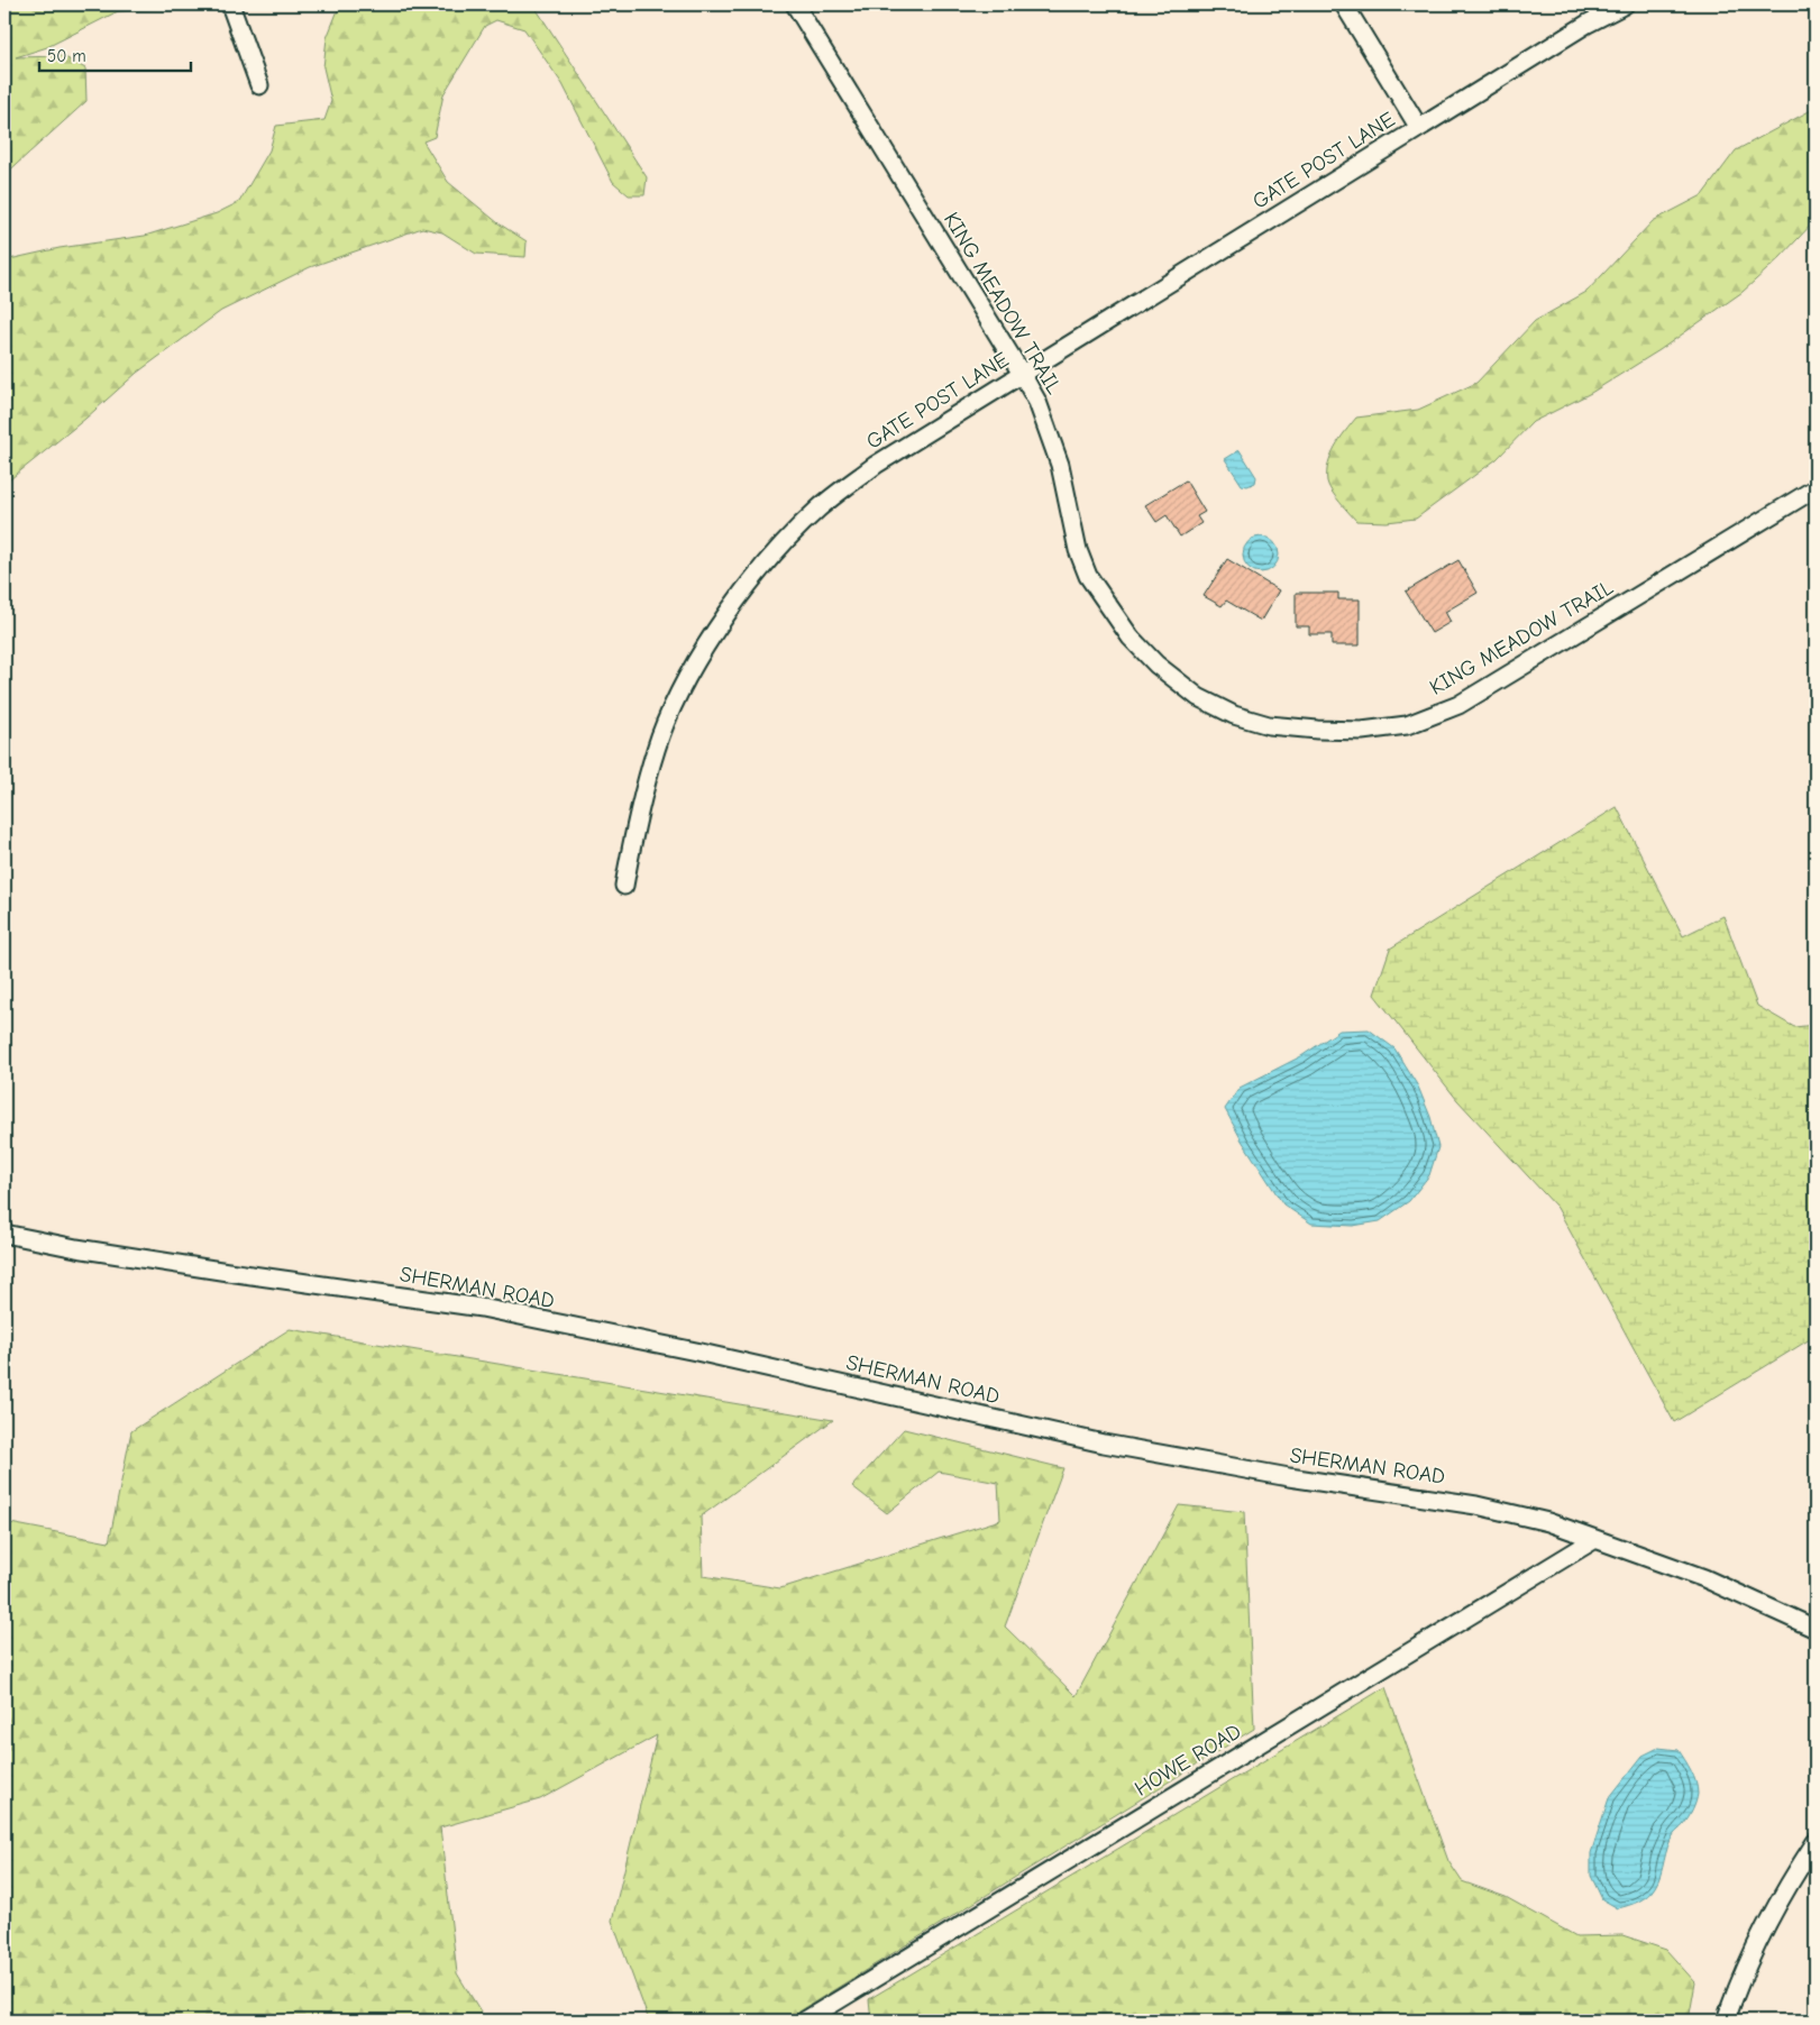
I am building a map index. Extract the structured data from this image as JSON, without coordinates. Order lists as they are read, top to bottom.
{
  "streets": {
    "street": [
      "GATE POST LANE",
      "KING MEADOW TRAIL",
      "SHERMAN ROAD",
      "HOWE ROAD"
    ]
  },
  "crossings": [
    ["GATE POST LANE", "KING MEADOW TRAIL"],
    ["SHERMAN ROAD", "HOWE ROAD"]
  ],
  "scale_bar": "50 m"
}
